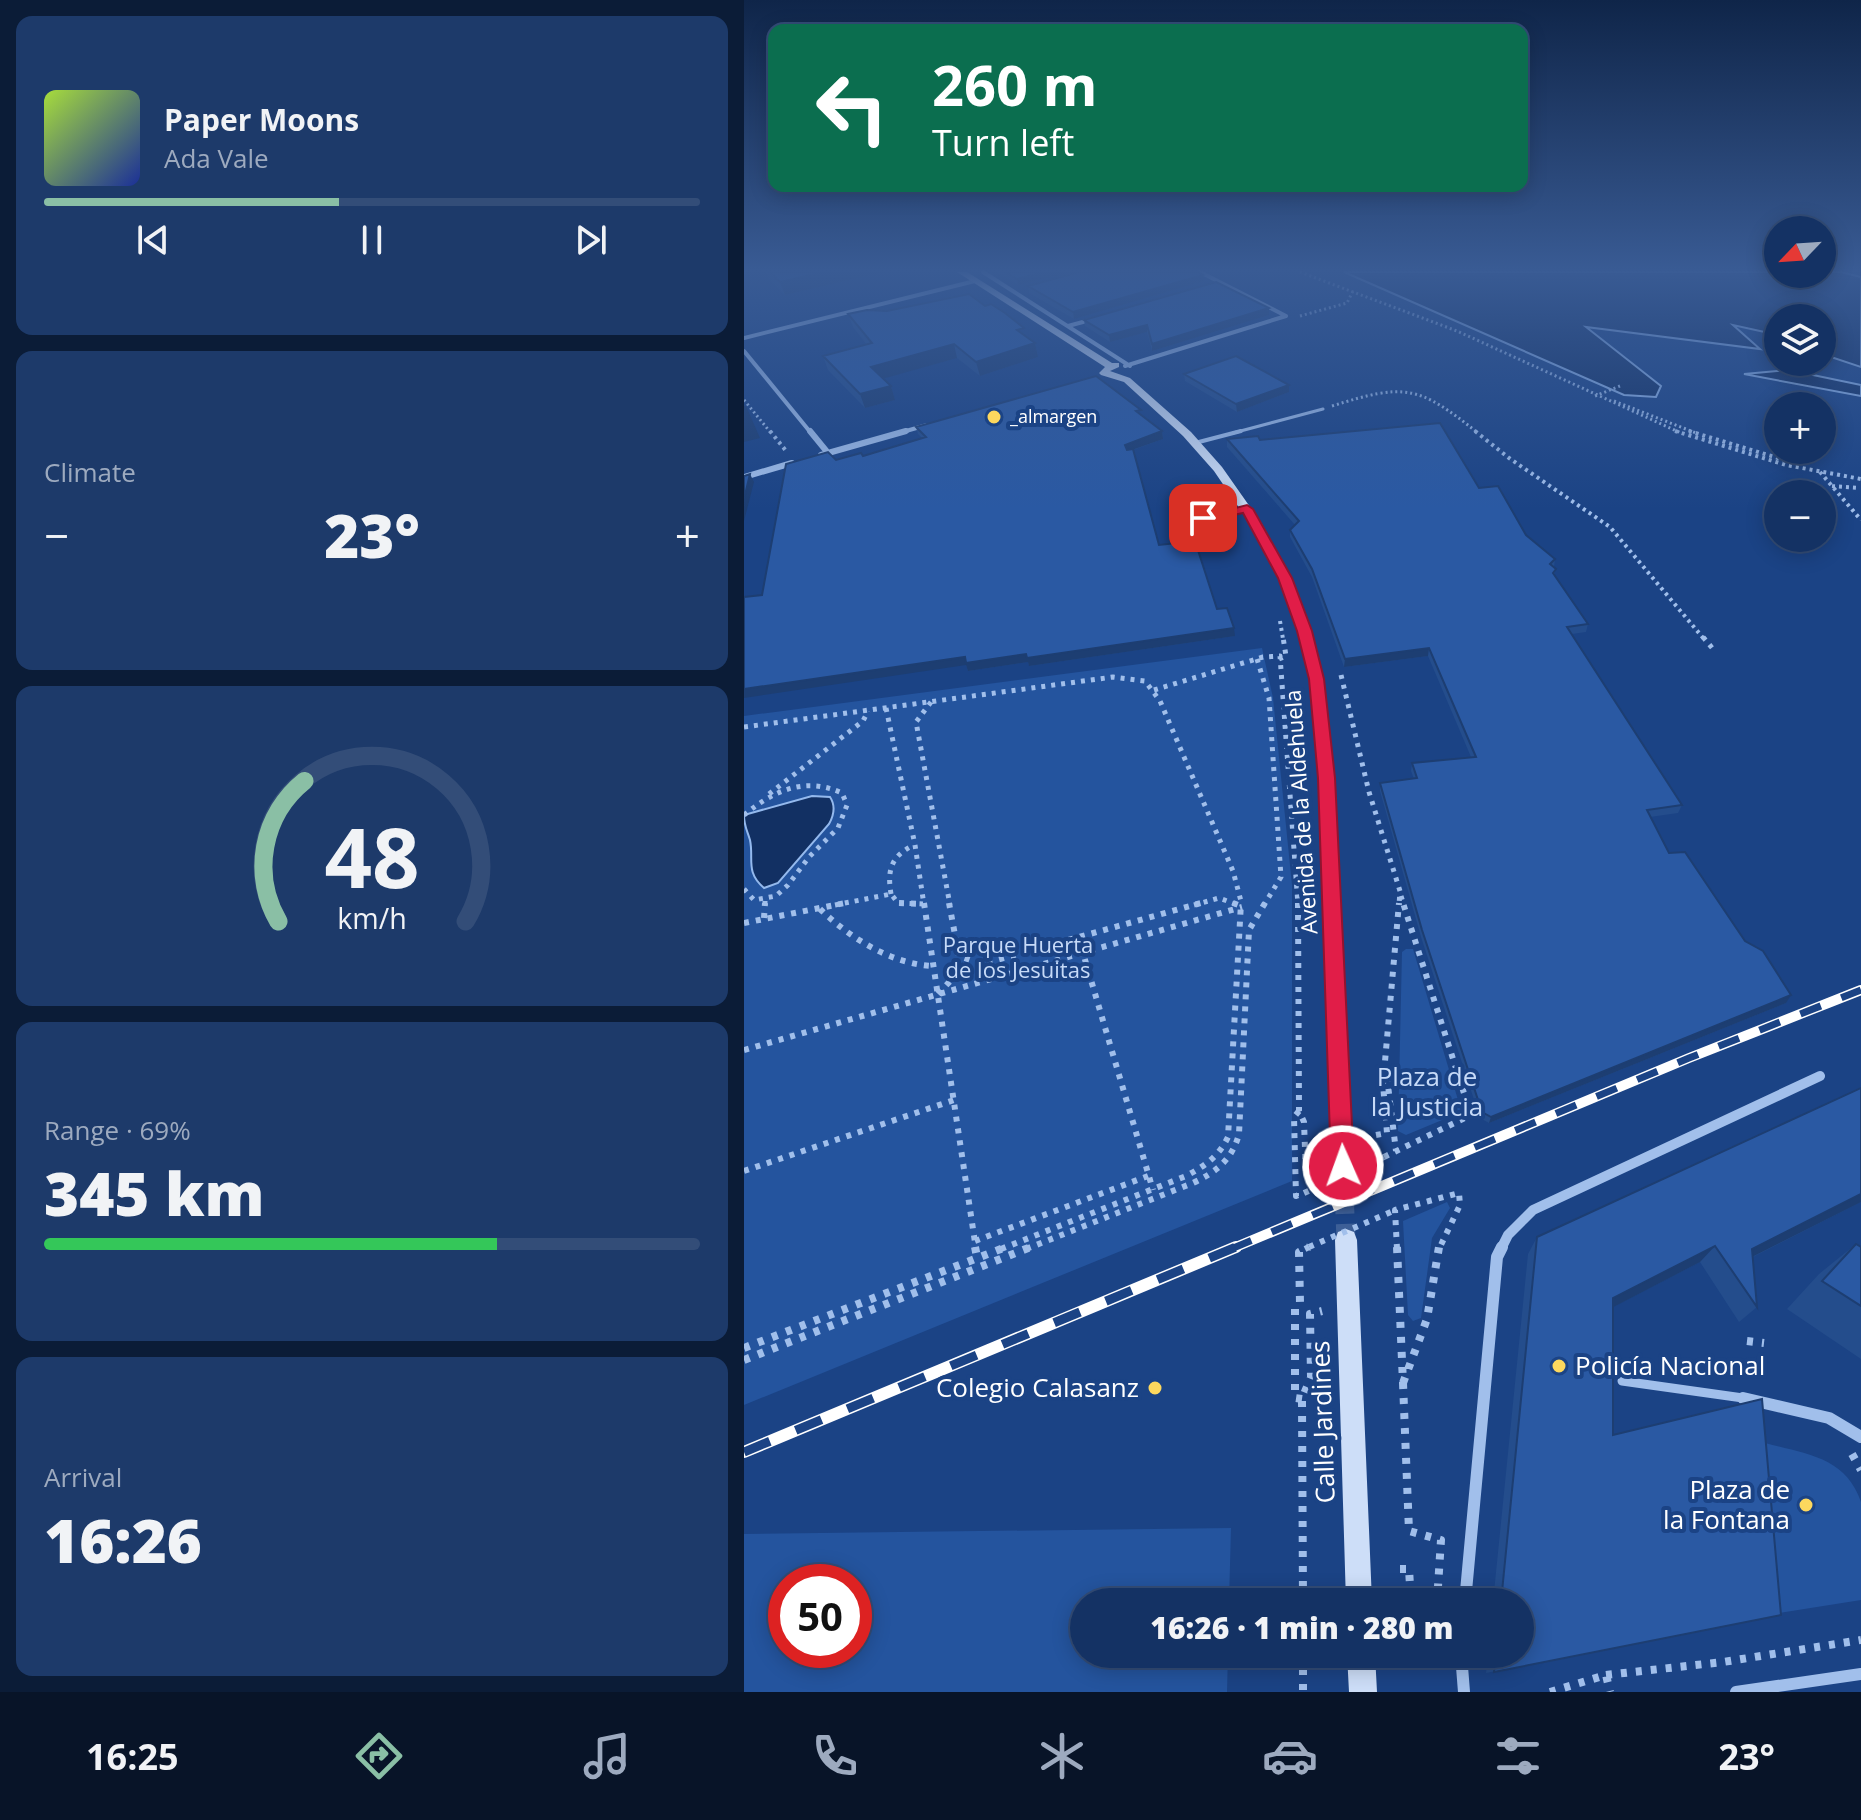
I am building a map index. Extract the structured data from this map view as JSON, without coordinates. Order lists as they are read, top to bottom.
{
  "streets": {
    "main road": ["Avenida de la Aldehuela", "Calle Jardines"]
  },
  "parks": ["Parque Huerta de los Jesuitas", "Plaza de la Justicia"],
  "places": [
    "_almargen",
    "Policía Nacional",
    "Colegio Calasanz",
    "Plaza de la Fontana"
  ],
  "north": "bottom left",
  "page": {
    "turn": ["260 m", "Turn left"],
    "song": ["Paper Moons", "Ada Vale"],
    "map_buttons": ["+", "−"],
    "tile": [
      "Climate",
      ["Range · 69%", "345 km"],
      ["Arrival", "16:26"]
    ],
    "heat": ["−", "23°", "+"],
    "limit": "50",
    "trip": "16:26 · 1 min · 280 m",
    "tabs": ["16:25", "23°"],
    "gauge": ["48", "km/h"]
  }
}
